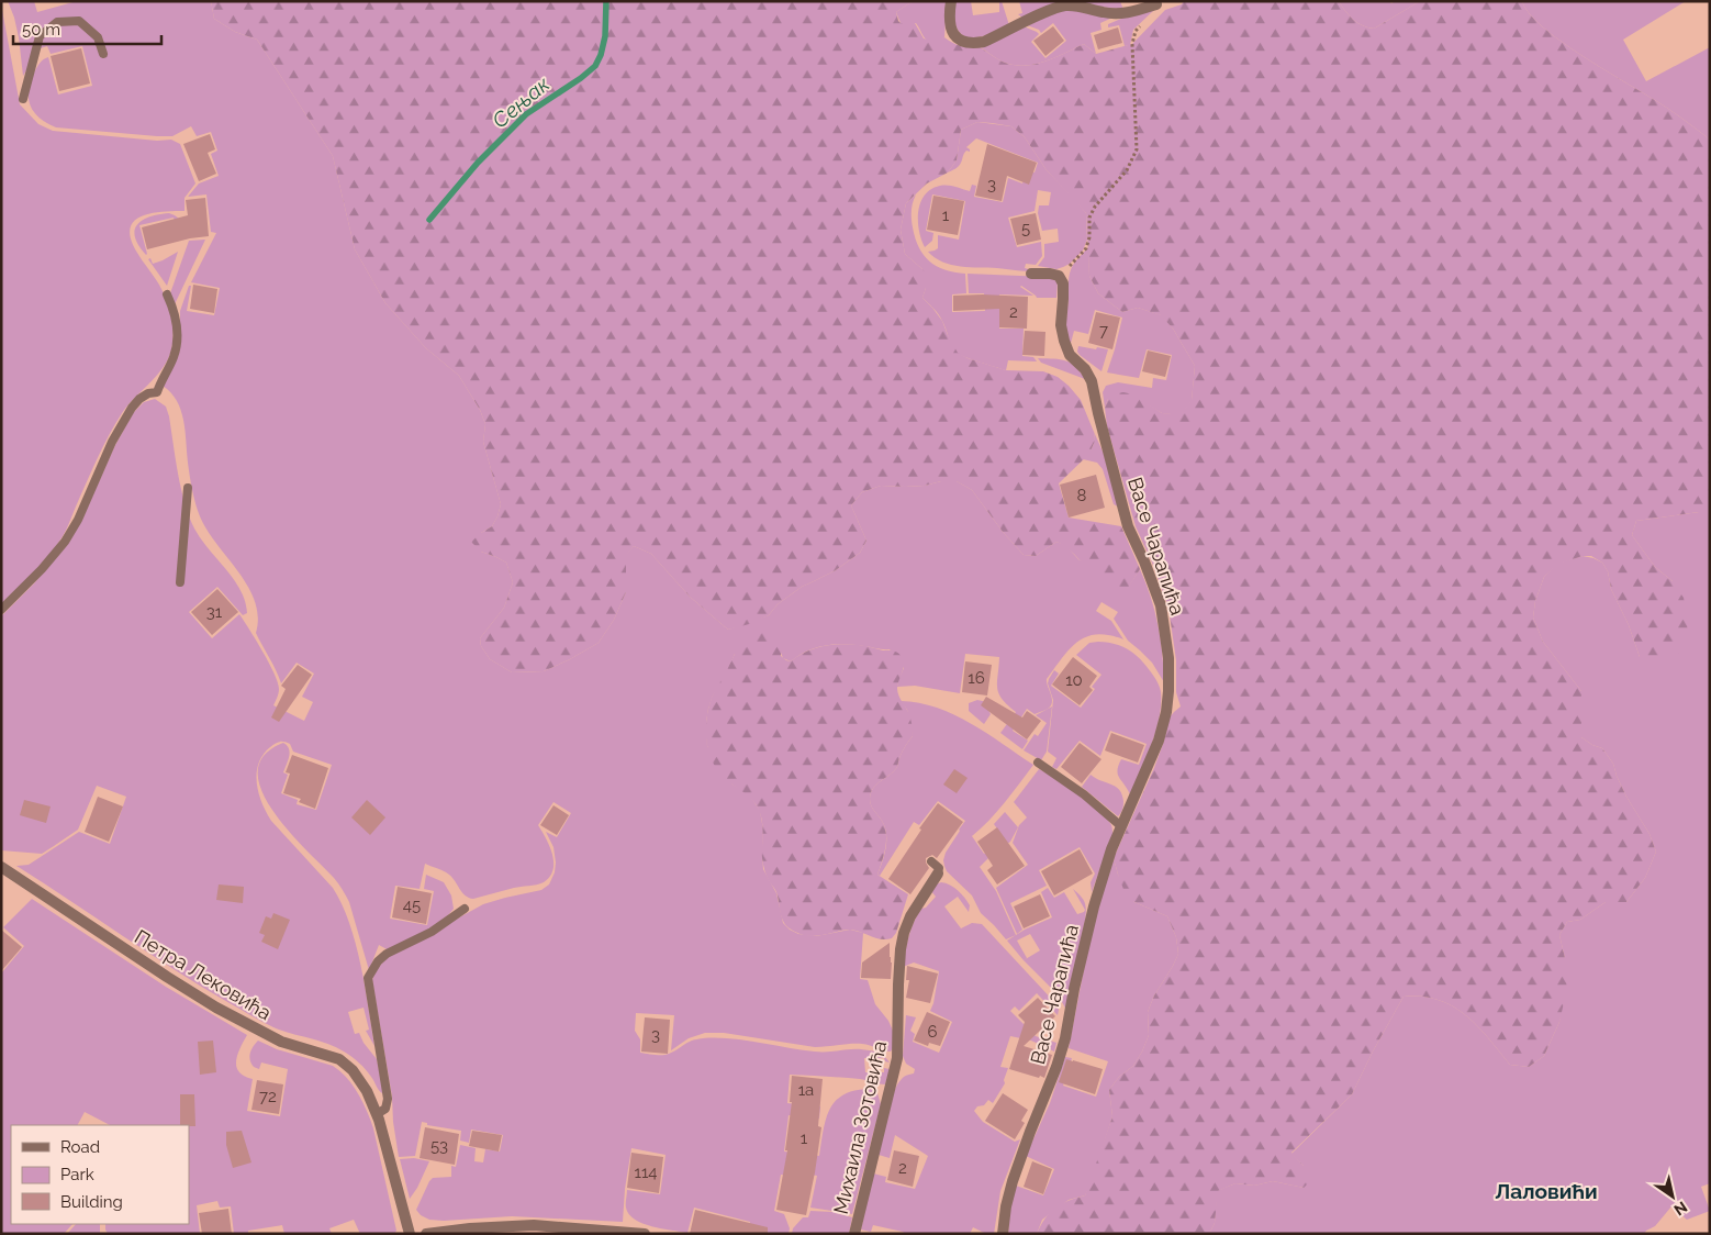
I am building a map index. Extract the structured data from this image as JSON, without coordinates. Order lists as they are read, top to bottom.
{
  "streets": {
    "street": ["Васе Чарапића", "Петра Лековића", "Михаила Зотовића"]
  },
  "districts": ["Лаловићи"],
  "water": ["Сењак"],
  "house_numbers": [
    "3",
    "1",
    "5",
    "2",
    "7",
    "8",
    "31",
    "16",
    "10",
    "45",
    "6",
    "3",
    "1a",
    "72",
    "1",
    "53",
    "2",
    "114"
  ],
  "legend": ["Road", "Park", "Building"],
  "scale_bar": "50 m",
  "north": "bottom right"
}
